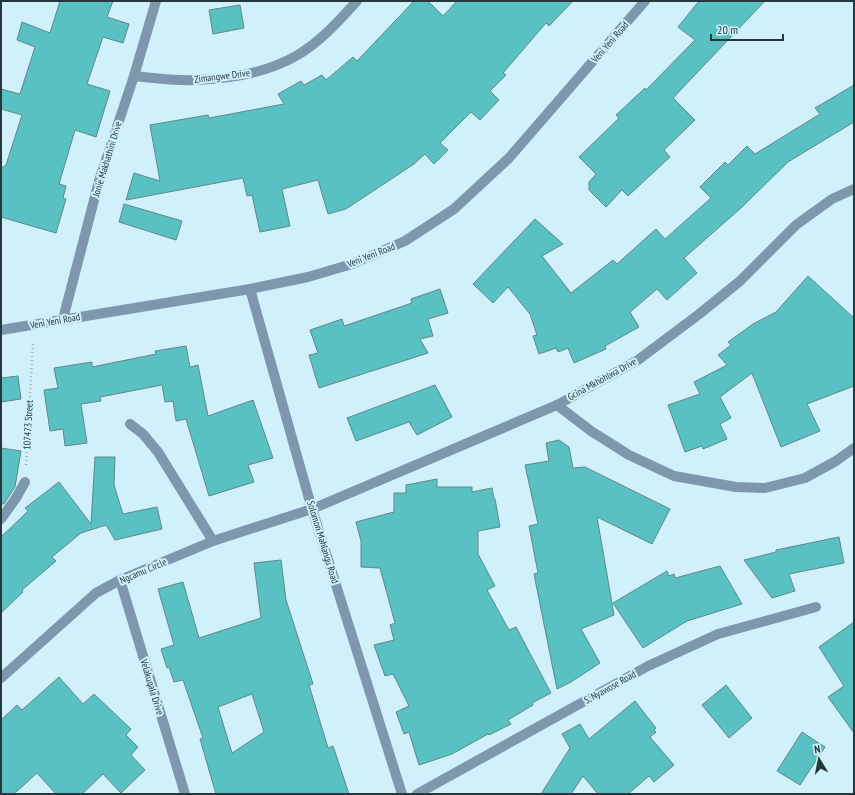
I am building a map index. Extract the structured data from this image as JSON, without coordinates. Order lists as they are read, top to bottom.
{
  "streets": {
    "street": [
      "Veni Yeni Road",
      "Zimangwe Drive",
      "Jonie Makhathini Drive",
      "Gcina Mkhohlwa Drive",
      "Solomon Mahlangu Road",
      "Ngcamu Circle",
      "Velakuqala Drive",
      "S. Nyawose Road"
    ],
    "path": ["107473 Street"]
  },
  "crossings": [
    ["Veni Yeni Road", "Jonie Makhathini Drive"],
    ["Veni Yeni Road", "107473 Street"],
    ["Veni Yeni Road", "Solomon Mahlangu Road"],
    ["Zimangwe Drive", "Jonie Makhathini Drive"],
    ["Gcina Mkhohlwa Drive", "Solomon Mahlangu Road"],
    ["Gcina Mkhohlwa Drive", "Ngcamu Circle"],
    ["Solomon Mahlangu Road", "Ngcamu Circle"],
    ["Ngcamu Circle", "Velakuqala Drive"]
  ],
  "scale_bar": "20 m",
  "north": "top"
}
